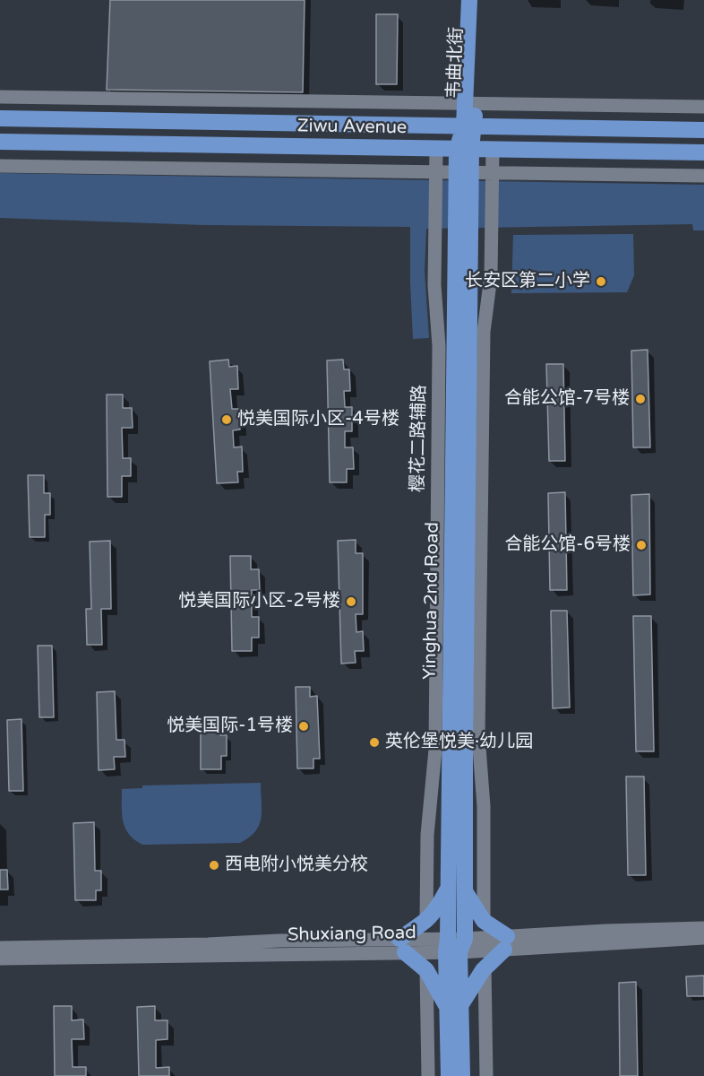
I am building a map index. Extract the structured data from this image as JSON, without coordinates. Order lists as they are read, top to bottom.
{
  "streets": {
    "main road": ["韦曲北街", "Ziwu Avenue", "Yinghua 2nd Road"],
    "street": ["樱花二路辅路", "Shuxiang Road"]
  },
  "crossings": [
    ["韦曲北街", "Ziwu Avenue"],
    ["韦曲北街", "Yinghua 2nd Road"],
    ["Ziwu Avenue", "樱花二路辅路"],
    ["Ziwu Avenue", "Yinghua 2nd Road"],
    ["Yinghua 2nd Road", "Shuxiang Road"]
  ],
  "places": [
    "长安区第二小学",
    "合能公馆-7号楼",
    "悦美国际小区-4号楼",
    "合能公馆-6号楼",
    "悦美国际小区-2号楼",
    "悦美国际-1号楼",
    "英伦堡悦美·幼儿园",
    "西电附小悦美分校"
  ]
}
